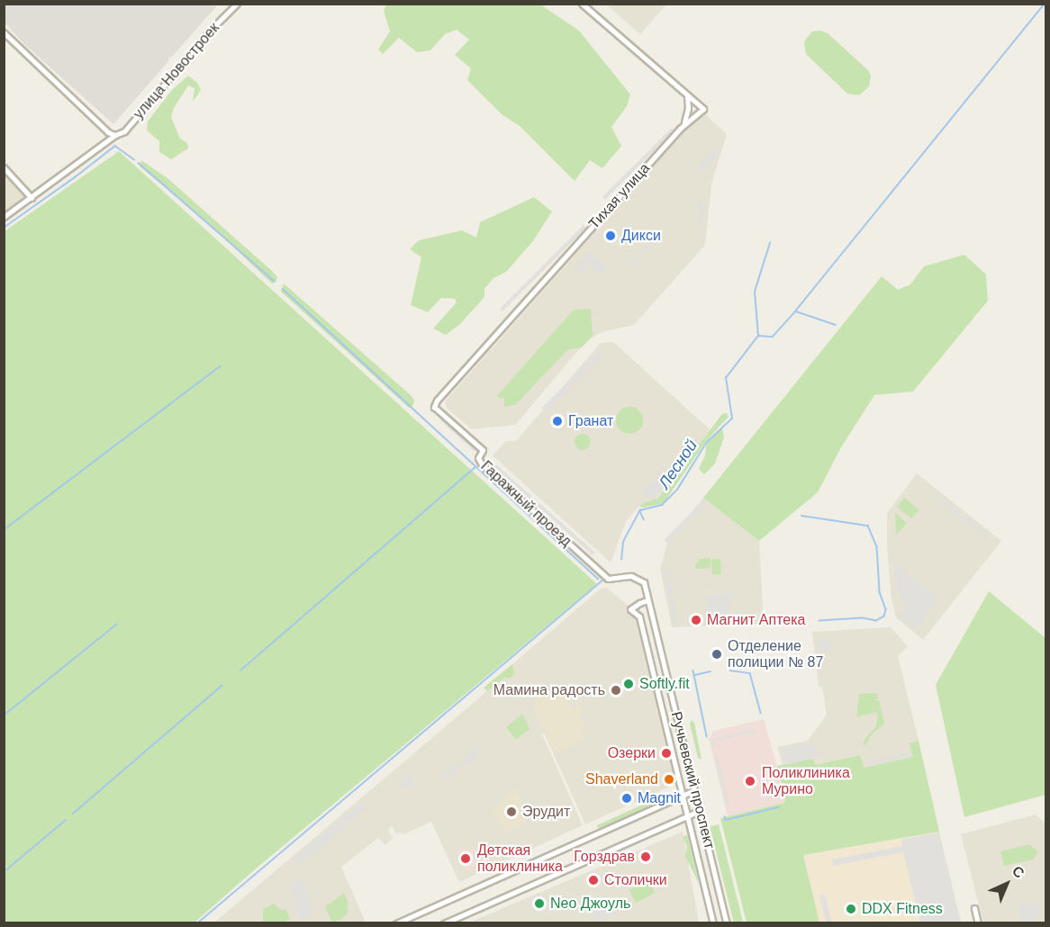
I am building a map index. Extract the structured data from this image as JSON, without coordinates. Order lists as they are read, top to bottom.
{
  "streets": {
    "street": [
      "улица Новостроек",
      "Тихая улица",
      "Гаражный проезд",
      "Ручьевский проспект"
    ]
  },
  "crossings": [
    ["Тихая улица", "Гаражный проезд"],
    ["Гаражный проезд", "Ручьевский проспект"]
  ],
  "water": ["Лесной"],
  "places": [
    "Дикси",
    "Гранат",
    "Магнит Аптека",
    "Отделение полиции № 87",
    "Softly.fit",
    "Мамина радость",
    "Озерки",
    "Shaverland",
    "Поликлиника Мурино",
    "Magnit",
    "Эрудит",
    "Горздрав",
    "Детская поликлиника",
    "Столички",
    "Neo Джоуль",
    "DDX Fitness"
  ],
  "north": "top right"
}
